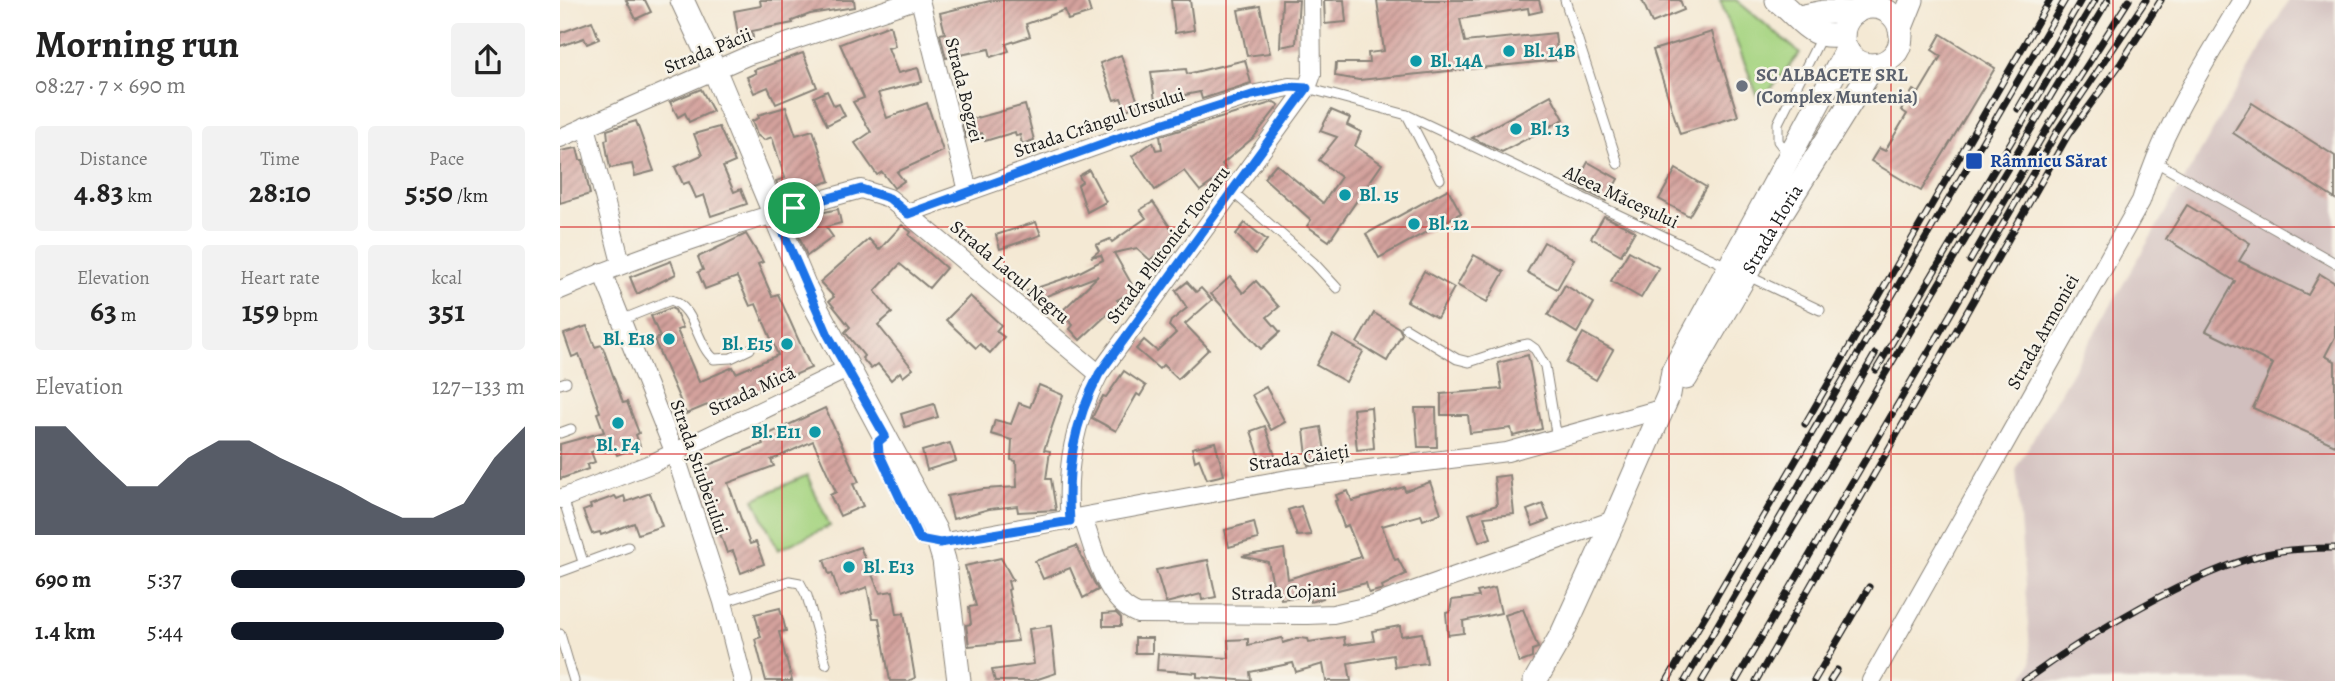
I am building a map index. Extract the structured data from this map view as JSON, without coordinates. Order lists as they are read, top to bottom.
{
  "streets": {
    "street": [
      "Strada Păcii",
      "Strada Bogzei",
      "Strada Crângul Ursului",
      "Strada Horia",
      "Strada Plutonier Torcaru",
      "Strada Lacul Negru",
      "Strada Armoniei",
      "Strada Mică",
      "Strada Căieți",
      "Strada Știubeiului",
      "Strada Cojani"
    ],
    "lane": ["Aleea Măceșului"]
  },
  "crossings": [
    ["Strada Păcii", "Strada Bogzei"],
    ["Strada Bogzei", "Strada Crângul Ursului"],
    ["Strada Crângul Ursului", "Aleea Măceșului"],
    ["Strada Crângul Ursului", "Strada Plutonier Torcaru"],
    ["Strada Crângul Ursului", "Strada Lacul Negru"],
    ["Aleea Măceșului", "Strada Plutonier Torcaru"],
    ["Strada Horia", "Strada Căieți"],
    ["Strada Horia", "Strada Cojani"],
    ["Strada Plutonier Torcaru", "Strada Lacul Negru"],
    ["Strada Plutonier Torcaru", "Strada Căieți"],
    ["Strada Plutonier Torcaru", "Strada Cojani"],
    ["Strada Lacul Negru", "Strada Știubeiului"],
    ["Strada Mică", "Strada Știubeiului"],
    ["Strada Căieți", "Strada Cojani"]
  ],
  "places": {
    "other": [
      "Bl. 14B",
      "Bl. 14A",
      "SC ALBACETE SRL (Complex Muntenia)",
      "Bl. 13",
      "Bl. 15",
      "Bl. 12",
      "Bl. E18",
      "Bl. E15",
      "Bl. F4",
      "Bl. E11",
      "Bl. E13"
    ],
    "transit": ["Râmnicu Sărat"]
  },
  "page": {
    "heading": ["Morning run", "08:27 · 7 × 690 m"],
    "stats": [
      ["Distance", "4.83 km"],
      ["Time", "28:10"],
      ["Pace", "5:50 /km"],
      ["Elevation", "63 m"],
      ["Heart rate", "159 bpm"],
      ["kcal", "351"]
    ],
    "chart": ["Elevation", "127–133 m"],
    "list": [
      {
        "name": "690 m",
        "note": "5:37"
      },
      {
        "name": "1.4 km",
        "note": "5:44"
      }
    ]
  }
}
